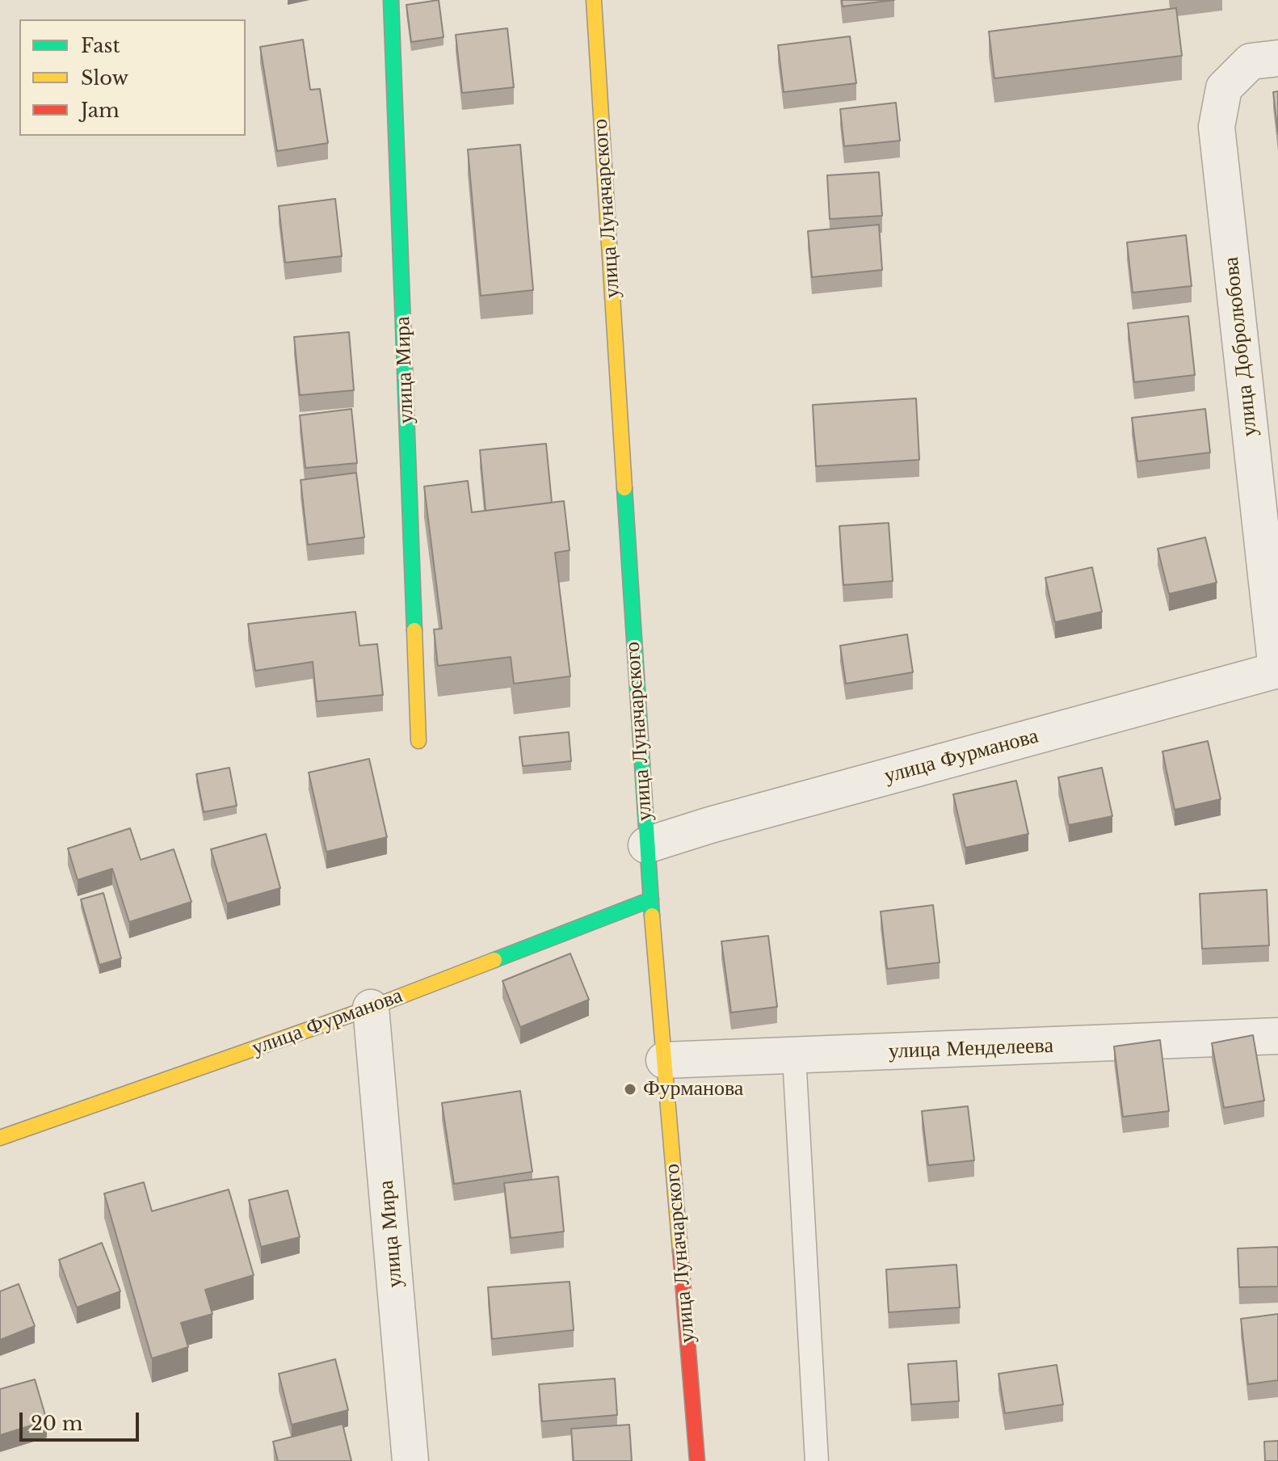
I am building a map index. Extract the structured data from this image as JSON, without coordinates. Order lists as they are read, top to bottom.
{
  "streets": {
    "main road": ["улица Луначарского", "улица Мира", "улица Фурманова"],
    "street": ["улица Добролюбова", "улица Менделеева"]
  },
  "crossings": [
    ["улица Луначарского", "улица Фурманова"],
    ["улица Луначарского", "улица Менделеева"],
    ["улица Добролюбова", "улица Фурманова"],
    ["улица Мира", "улица Фурманова"]
  ],
  "places": ["Фурманова"],
  "legend": ["Fast", "Slow", "Jam"],
  "scale_bar": "20 m"
}
